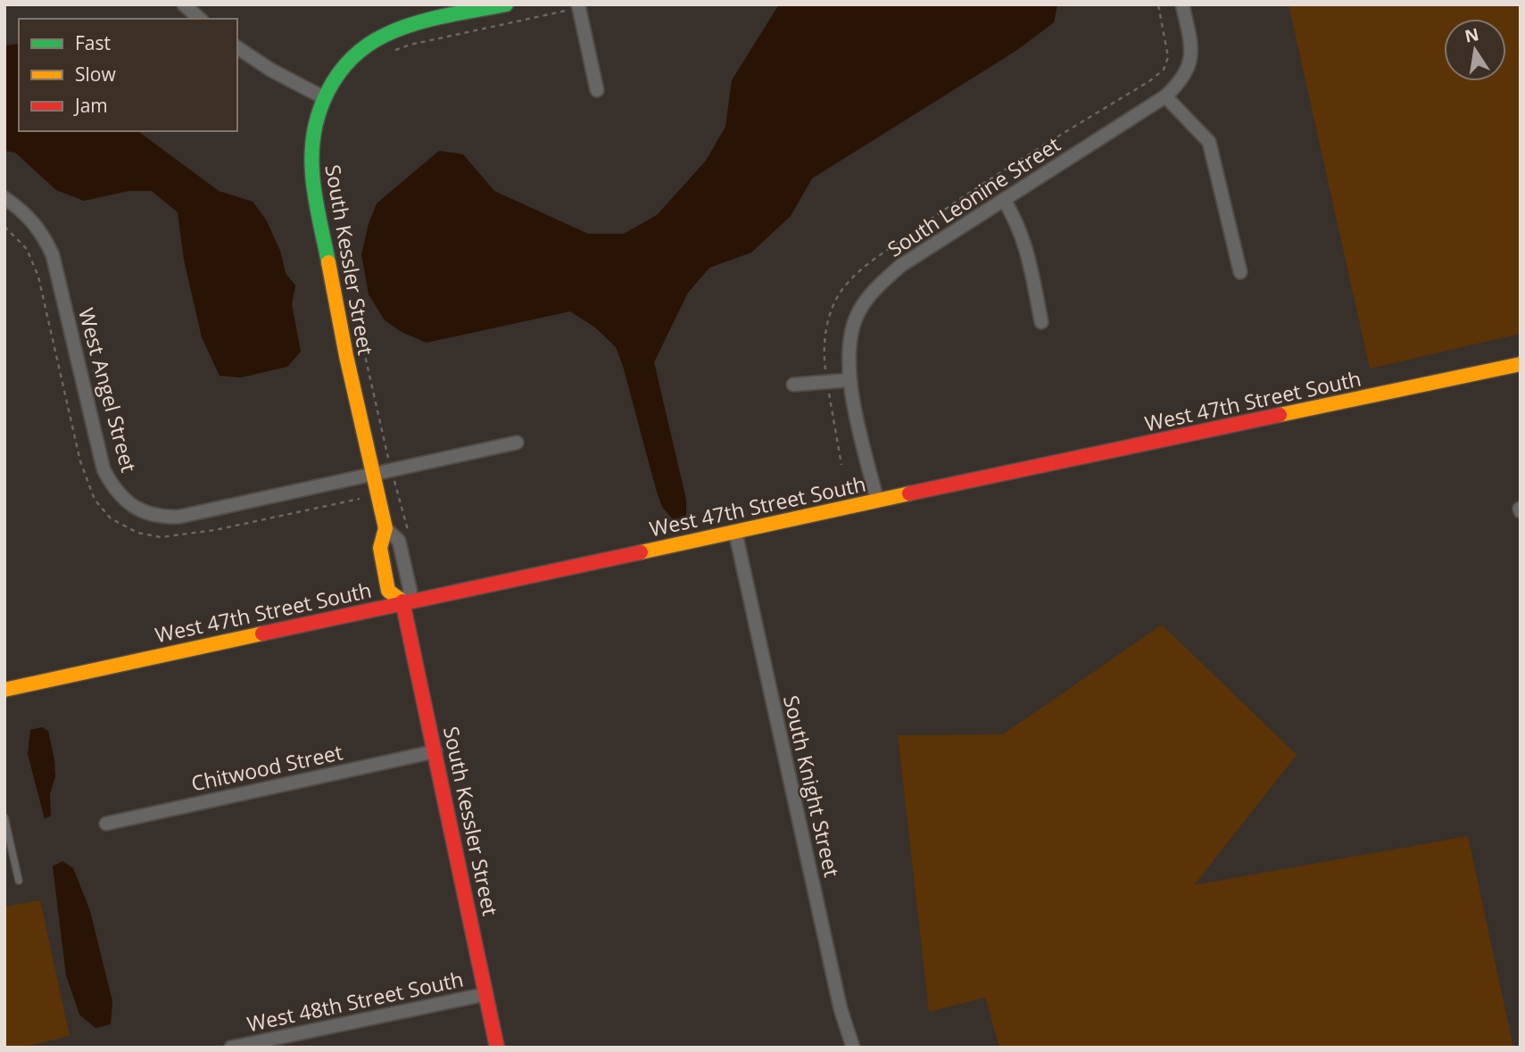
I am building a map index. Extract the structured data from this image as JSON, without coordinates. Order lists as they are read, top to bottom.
{
  "streets": {
    "street": [
      "South Leonine Street",
      "South Kessler Street",
      "West Angel Street",
      "West 47th Street South",
      "Chitwood Street",
      "South Knight Street",
      "West 48th Street South"
    ]
  },
  "crossings": [
    ["South Leonine Street", "West 47th Street South"],
    ["South Kessler Street", "West Angel Street"],
    ["South Kessler Street", "West 47th Street South"],
    ["South Kessler Street", "Chitwood Street"],
    ["South Kessler Street", "West 48th Street South"],
    ["West 47th Street South", "South Knight Street"]
  ],
  "legend": ["Fast", "Slow", "Jam"],
  "north": "top"
}
